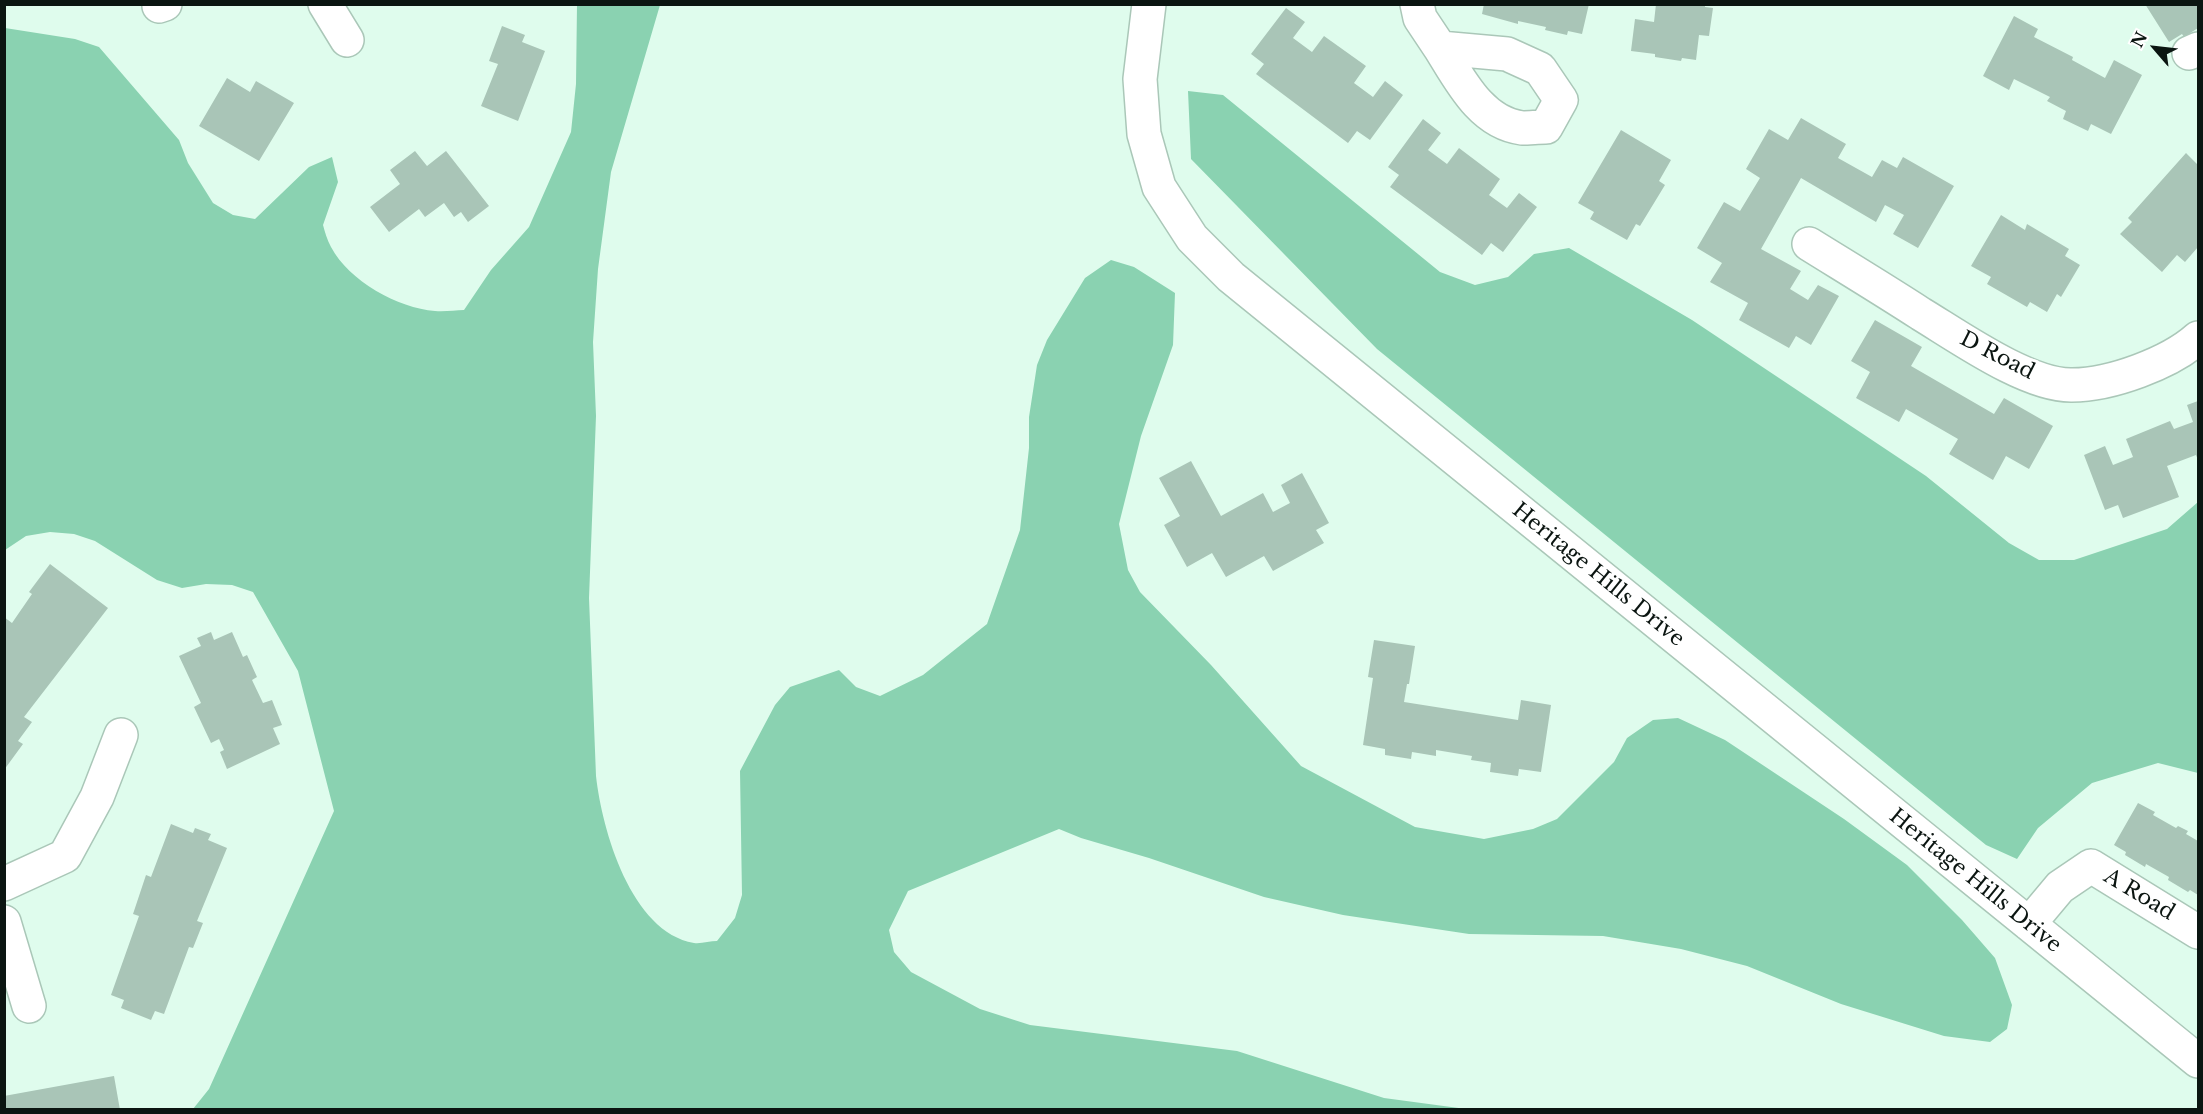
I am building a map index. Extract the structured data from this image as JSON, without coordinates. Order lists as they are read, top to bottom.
{
  "streets": {
    "street": ["D Road", "Heritage Hills Drive", "A Road"]
  },
  "crossings": [
    ["Heritage Hills Drive", "A Road"]
  ],
  "north": "top left"
}
